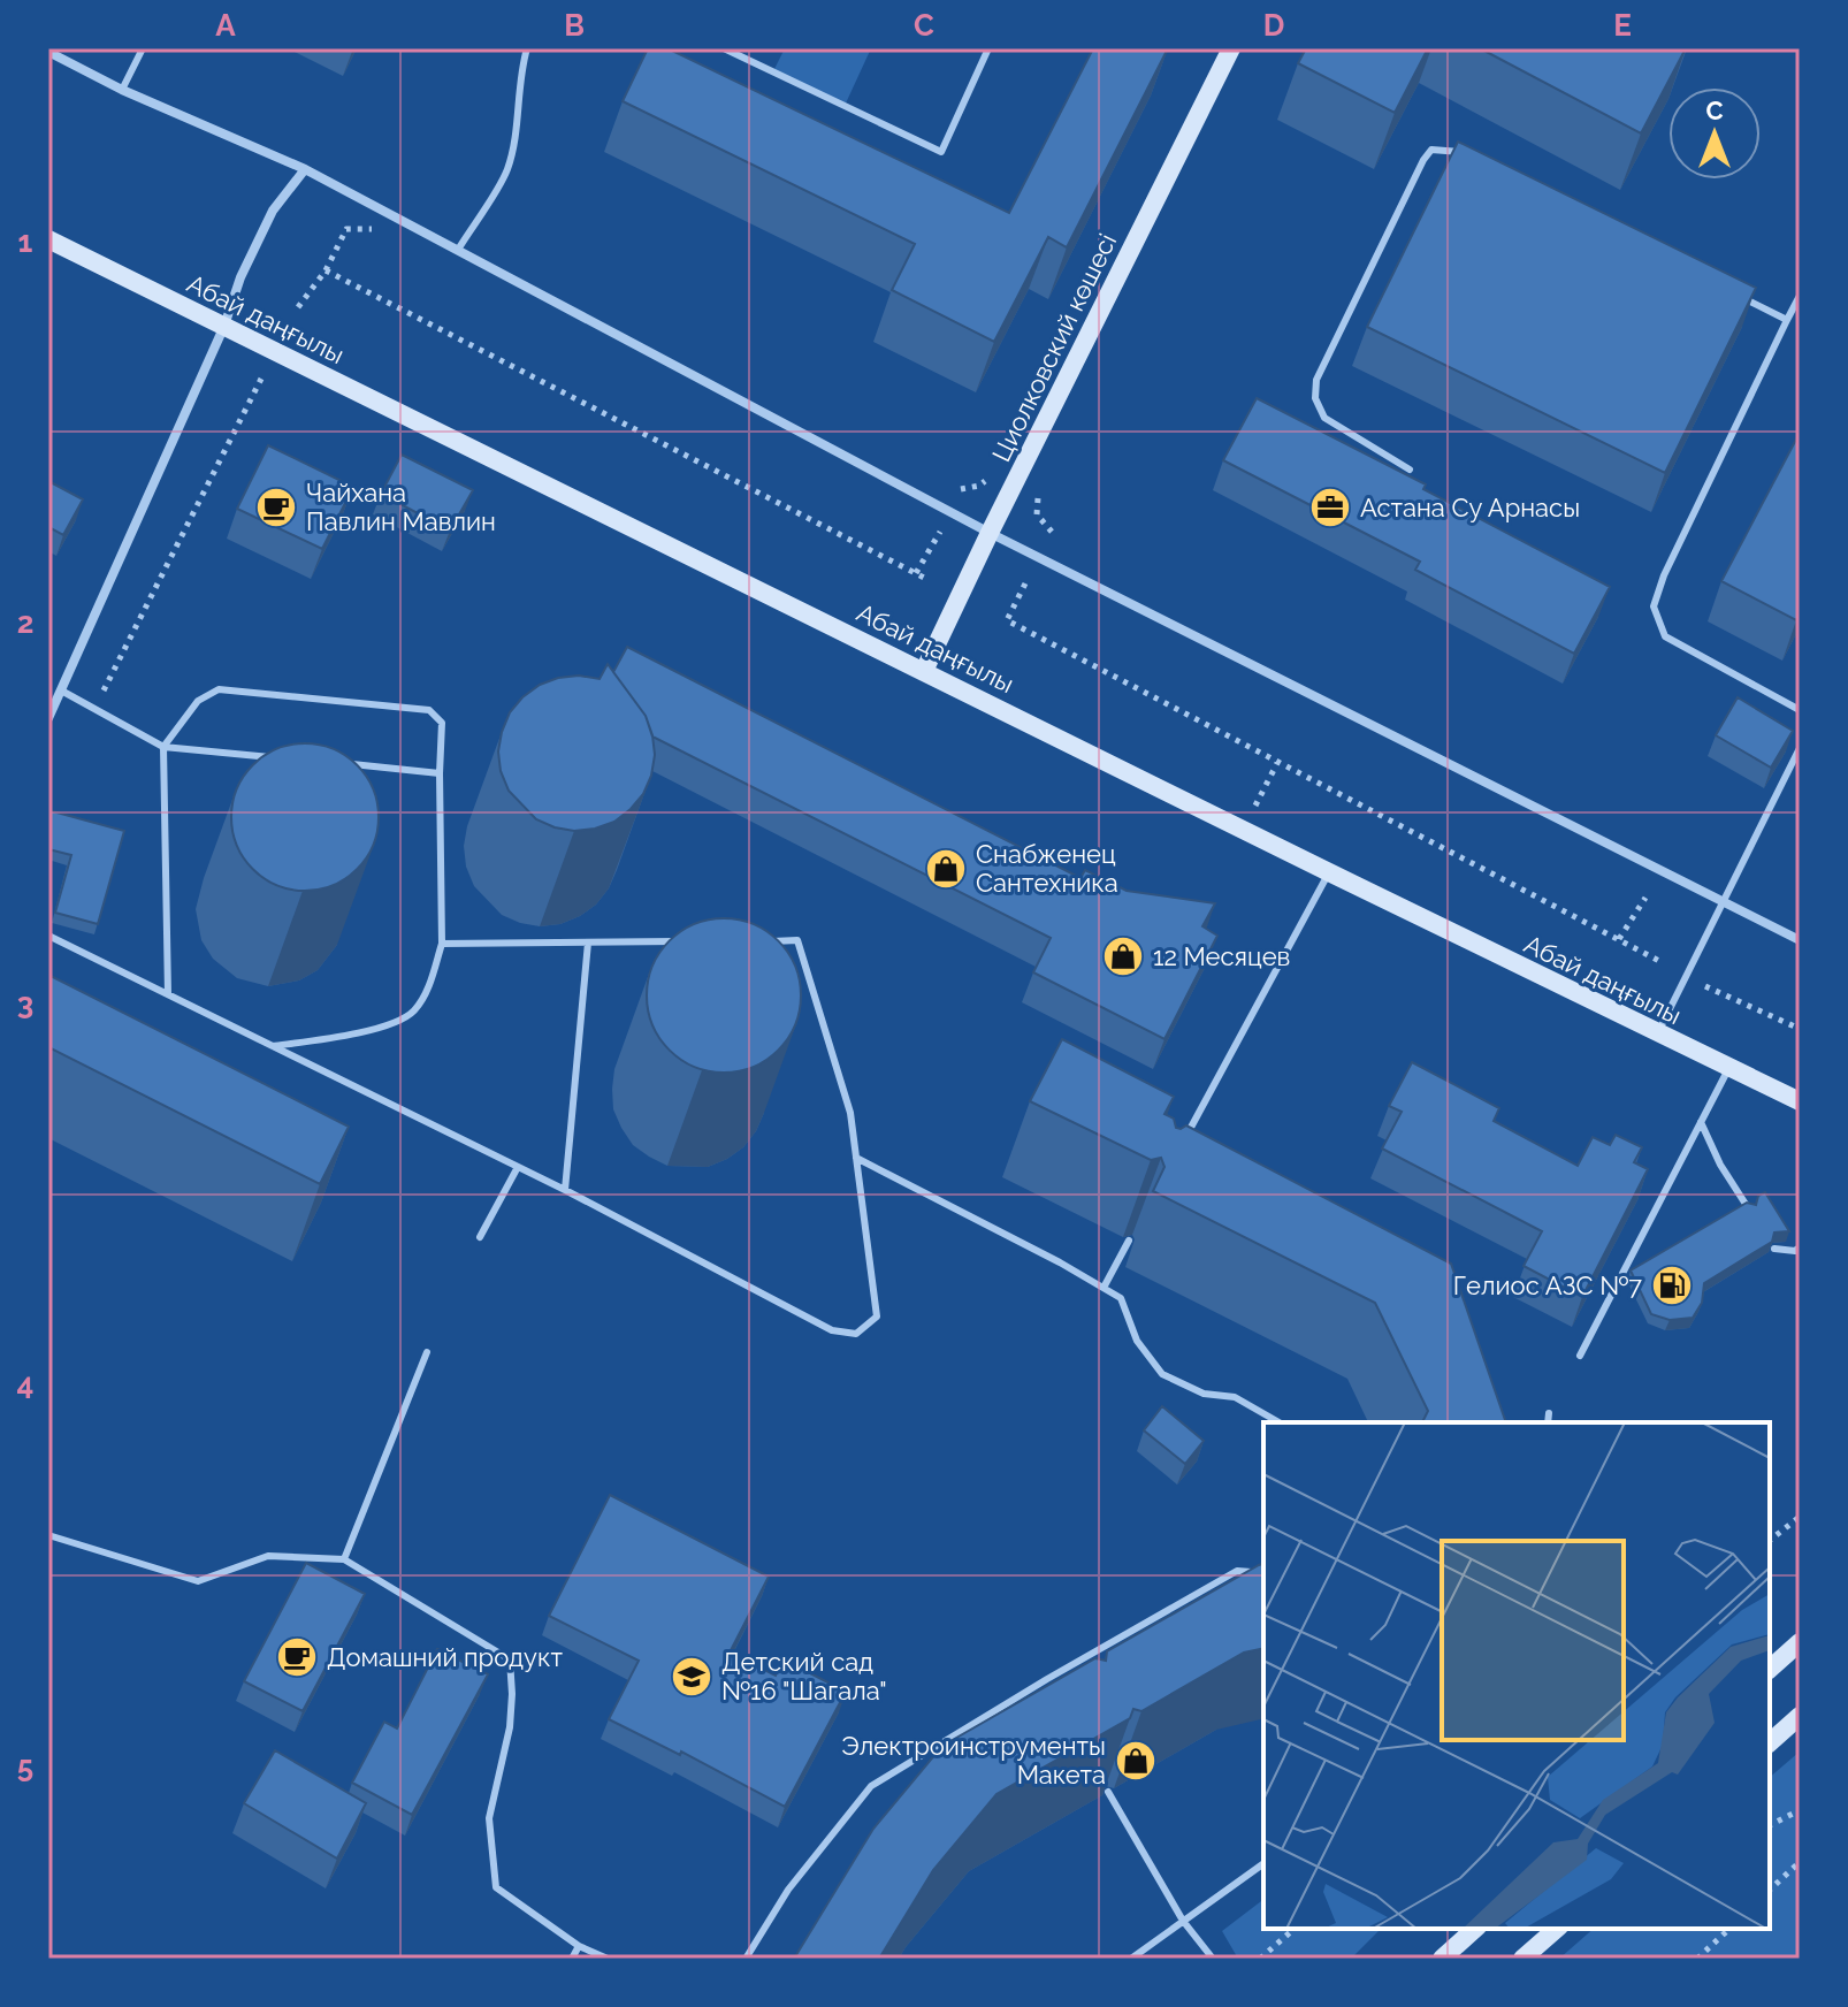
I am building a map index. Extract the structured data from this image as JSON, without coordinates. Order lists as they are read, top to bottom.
{
  "streets": {
    "street": ["Абай даңғылы", "Циолковский көшесі"]
  },
  "crossings": [
    ["Абай даңғылы", "Циолковский көшесі"]
  ],
  "places": {
    "cafe": ["Чайхана Павлин Мавлин", "Домашний продукт"],
    "office": ["Астана Су Арнасы"],
    "shop": ["Снабженец Сантехника", "12 Месяцев", "Электроинструменты Макета"],
    "fuel station": ["Гелиос АЗС №7"],
    "school or university": ["Детский сад №16 \"Шагала\""]
  },
  "north": "top",
  "grid": {
    "columns": [
      "A",
      "B",
      "C",
      "D",
      "E"
    ],
    "rows": [
      "1",
      "2",
      "3",
      "4",
      "5"
    ]
  }
}
